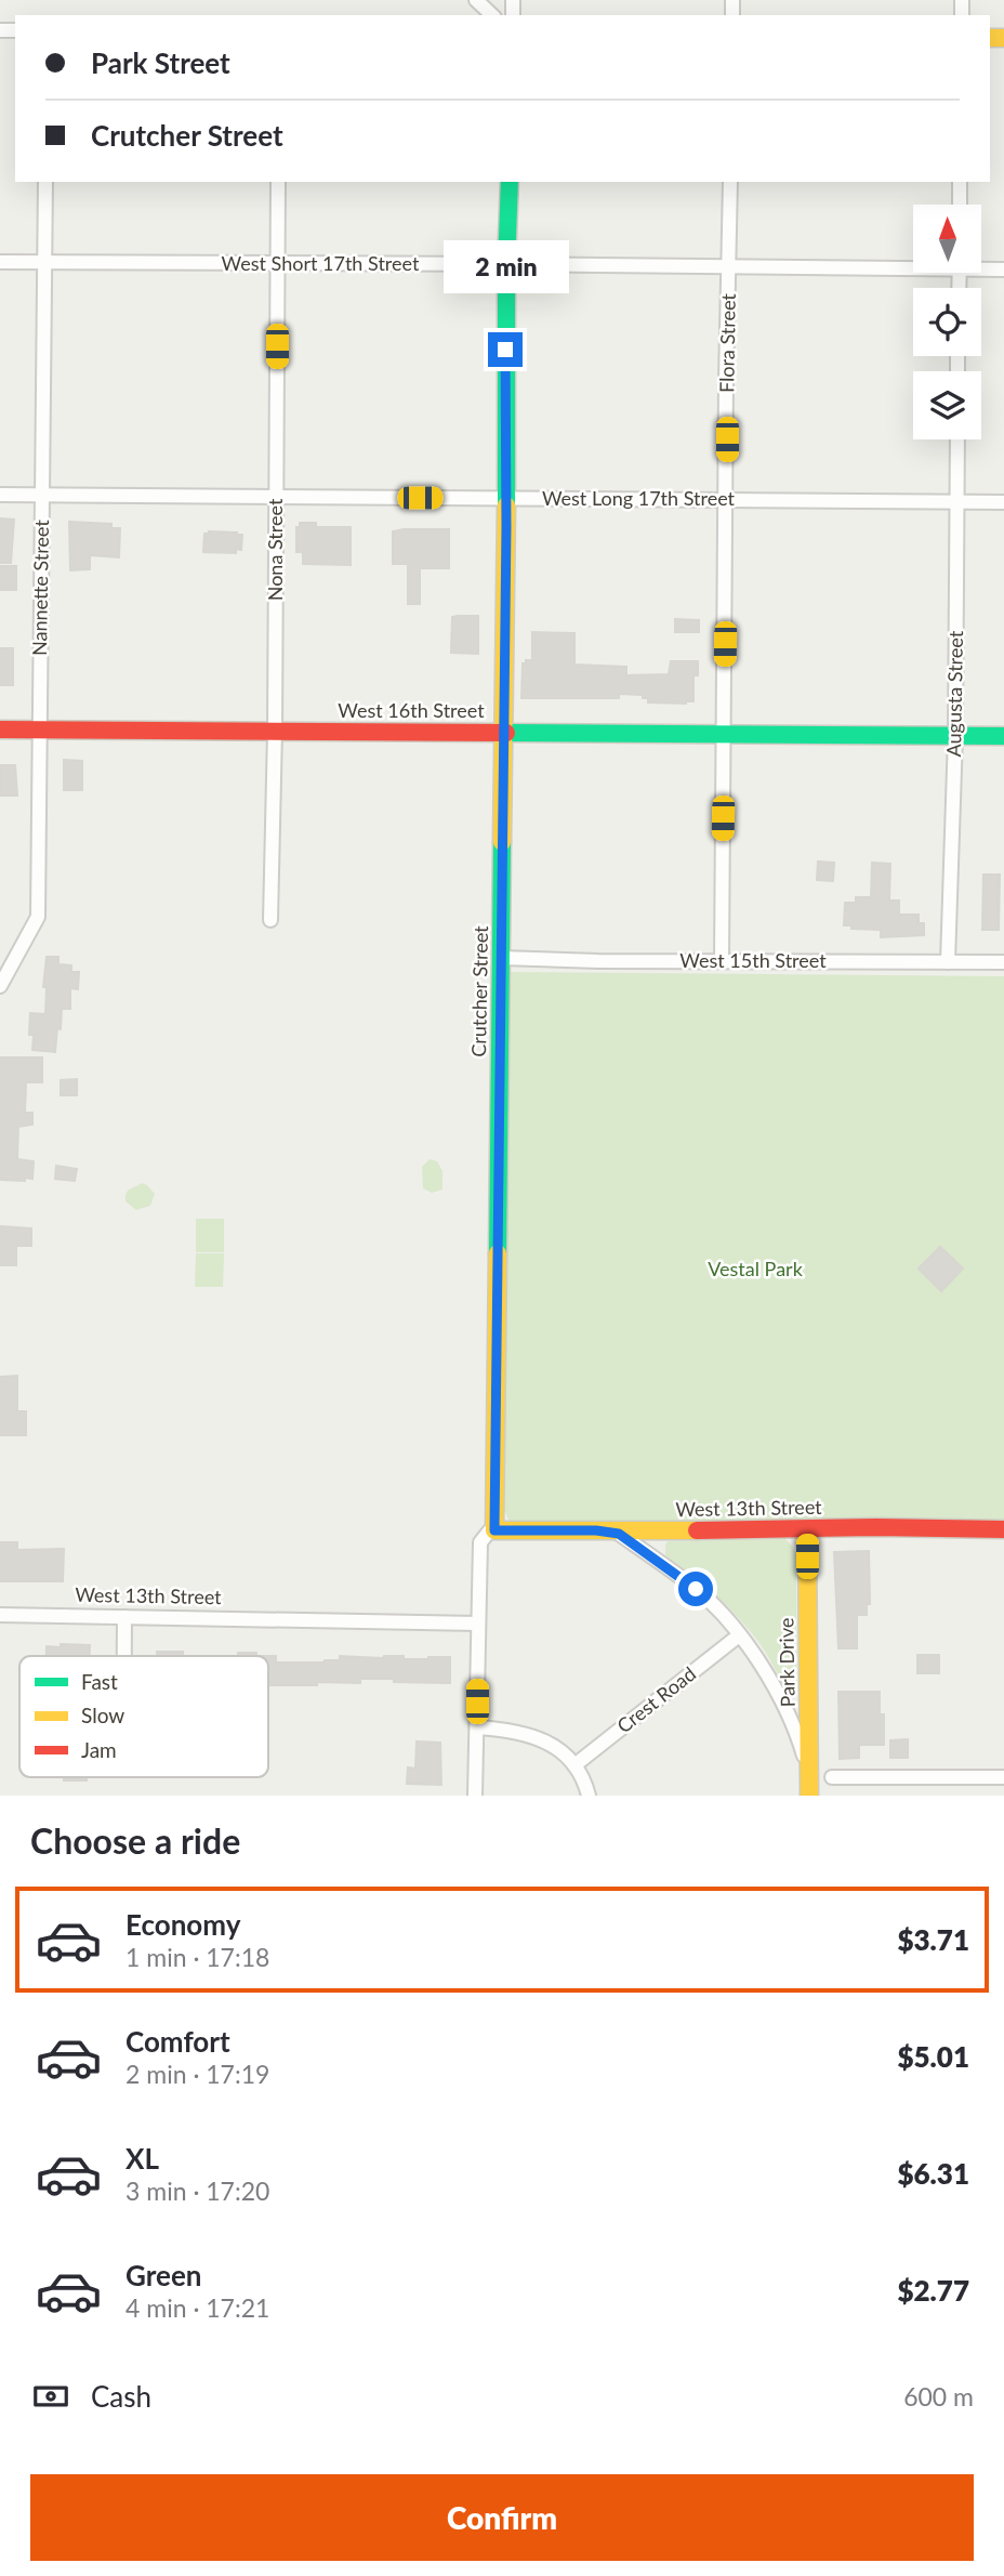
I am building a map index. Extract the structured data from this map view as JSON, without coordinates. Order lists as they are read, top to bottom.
{
  "streets": {
    "street": [
      "West Short 17th Street",
      "Flora Street",
      "West Long 17th Street",
      "Nona Street",
      "Nannette Street",
      "Augusta Street",
      "West 16th Street",
      "West 15th Street",
      "Crutcher Street",
      "West 13th Street",
      "Park Drive",
      "Crest Road"
    ]
  },
  "crossings": [
    ["West Short 17th Street", "Flora Street"],
    ["West Short 17th Street", "Nona Street"],
    ["West Short 17th Street", "Nannette Street"],
    ["West Short 17th Street", "Crutcher Street"],
    ["Flora Street", "West Long 17th Street"],
    ["Flora Street", "West 16th Street"],
    ["Flora Street", "West 15th Street"],
    ["West Long 17th Street", "Nona Street"],
    ["West Long 17th Street", "Nannette Street"],
    ["West Long 17th Street", "Augusta Street"],
    ["West Long 17th Street", "Crutcher Street"],
    ["Nona Street", "West 16th Street"],
    ["Nannette Street", "West 16th Street"],
    ["Augusta Street", "West 16th Street"],
    ["Augusta Street", "West 15th Street"],
    ["West 16th Street", "Crutcher Street"],
    ["West 15th Street", "Crutcher Street"],
    ["Crutcher Street", "West 13th Street"],
    ["West 13th Street", "Park Drive"]
  ],
  "parks": ["Vestal Park"],
  "legend": ["Fast", "Slow", "Jam"],
  "north": "top",
  "page": {
    "banner": ["Park Street", "Crutcher Street"],
    "bubble": "2 min",
    "heading": "Choose a ride",
    "list": [
      {
        "name": "Economy",
        "note": "1 min · 17:18",
        "value": "$3.71"
      },
      {
        "name": "Comfort",
        "note": "2 min · 17:19",
        "value": "$5.01"
      },
      {
        "name": "XL",
        "note": "3 min · 17:20",
        "value": "$6.31"
      },
      {
        "name": "Green",
        "note": "4 min · 17:21",
        "value": "$2.77"
      }
    ],
    "pay": ["Cash", "600 m"],
    "buttons": "Confirm"
  }
}
